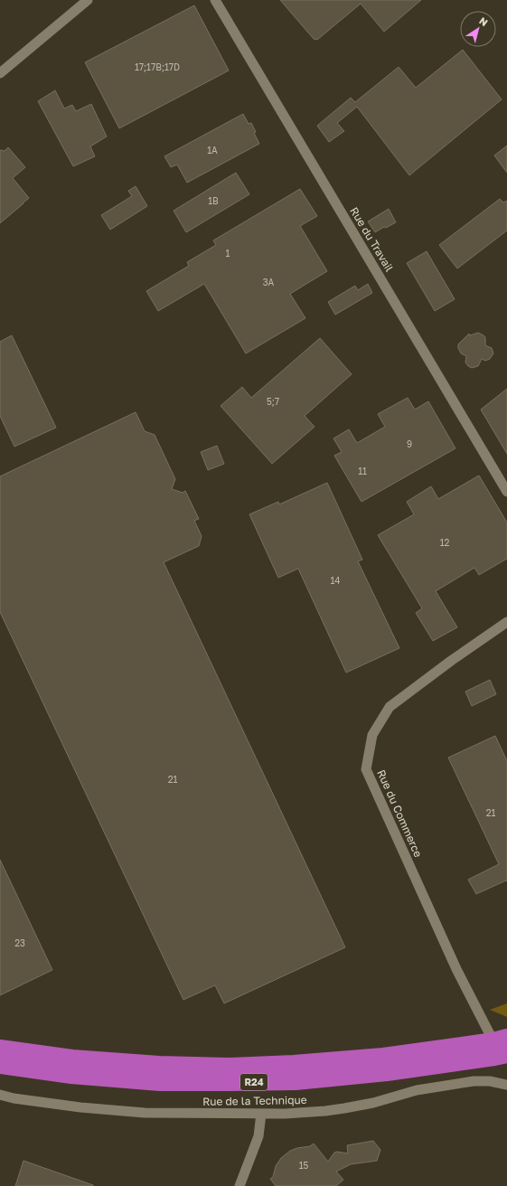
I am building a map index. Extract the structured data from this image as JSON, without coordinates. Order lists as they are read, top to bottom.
{
  "streets": {
    "highway": ["R24"],
    "street": ["Rue du Travail", "Rue du Commerce", "Rue de la Technique"]
  },
  "crossings": [
    ["Rue du Commerce", "R24"]
  ],
  "house_numbers": [
    "17;17B;17D",
    "1A",
    "1B",
    "1",
    "3A",
    "5;7",
    "9",
    "11",
    "12",
    "14",
    "21",
    "21",
    "23",
    "15"
  ],
  "north": "top right"
}
